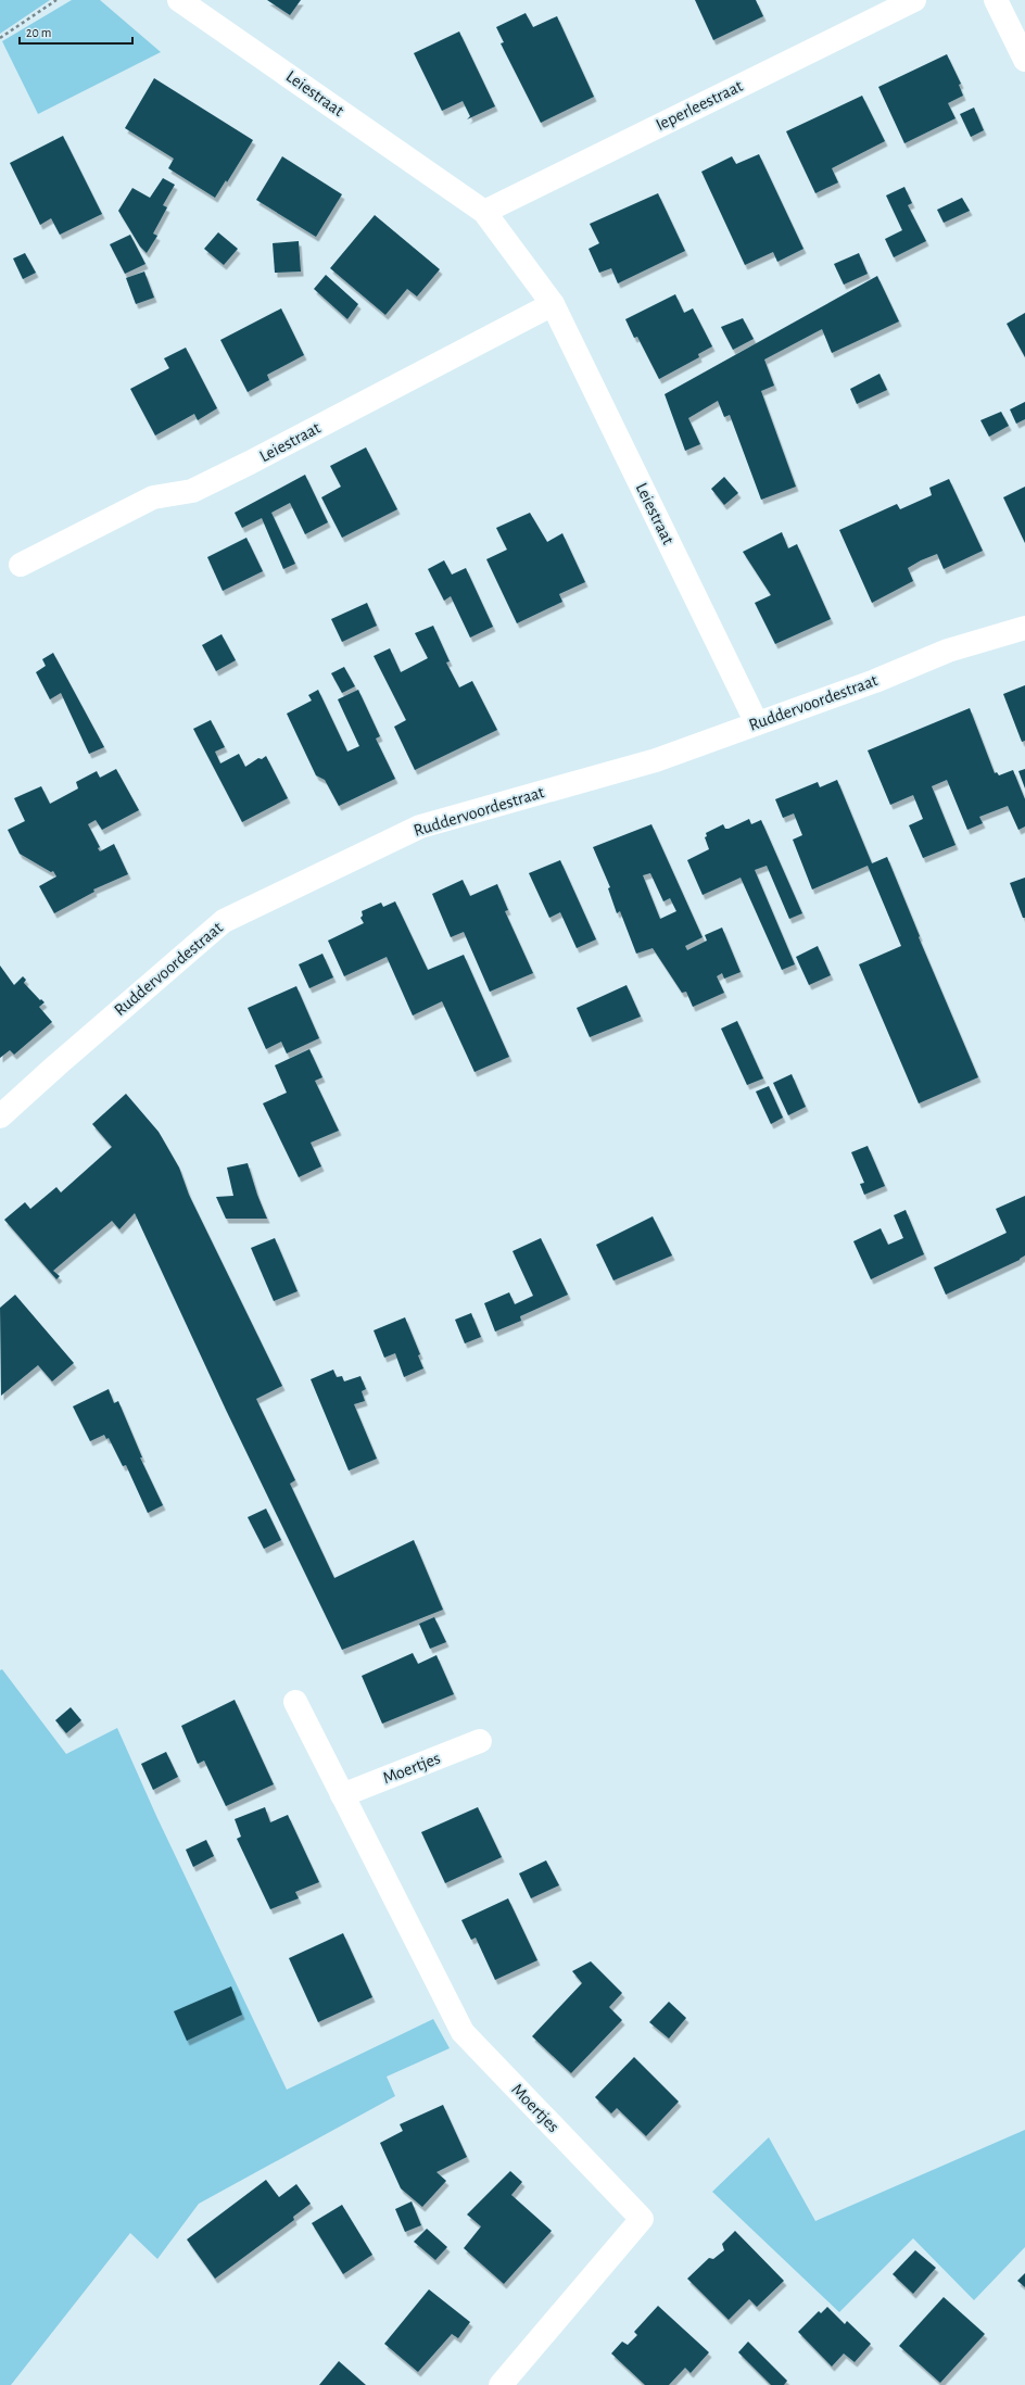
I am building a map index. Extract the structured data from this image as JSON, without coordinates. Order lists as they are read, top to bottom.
{
  "streets": {
    "street": [
      "Leiestraat",
      "Ieperleestraat",
      "Ruddervoordestraat",
      "Moertjes"
    ]
  },
  "crossings": [
    ["Leiestraat", "Ieperleestraat"],
    ["Leiestraat", "Ruddervoordestraat"]
  ],
  "scale_bar": "20 m"
}
